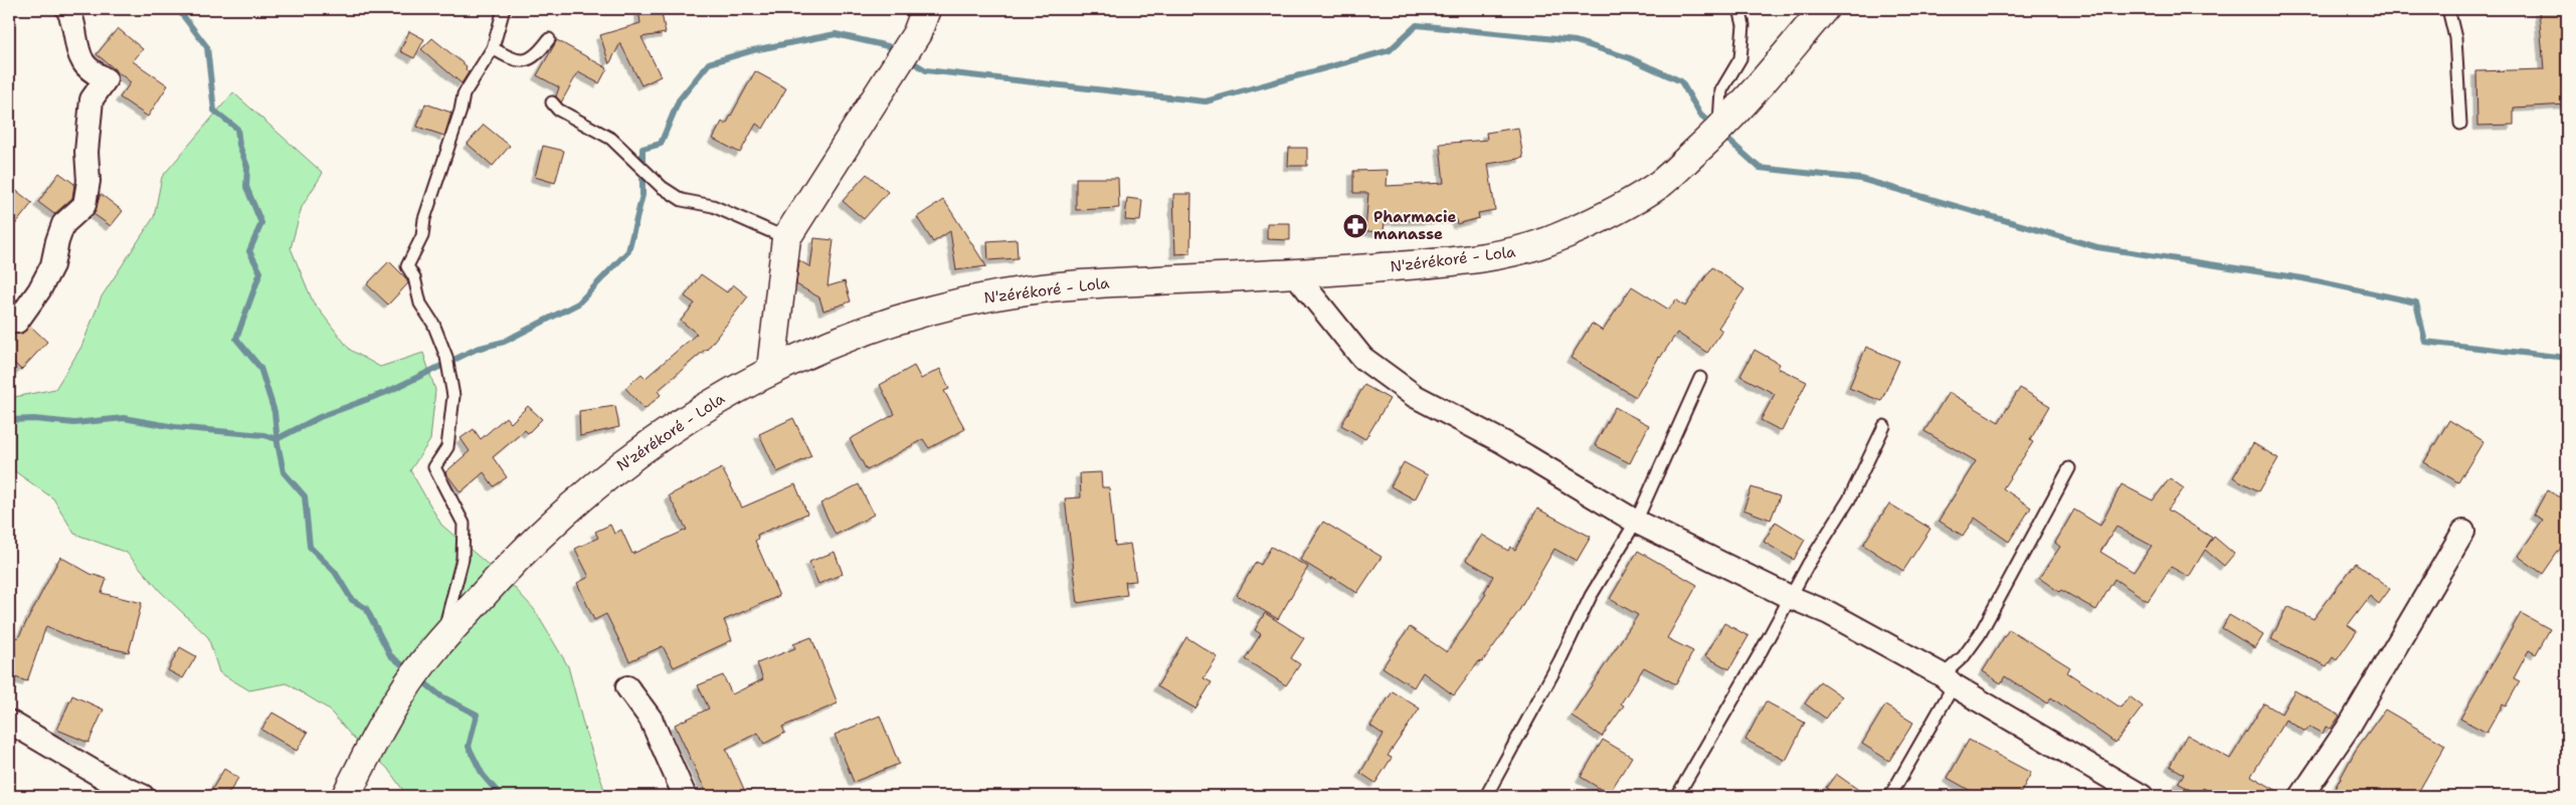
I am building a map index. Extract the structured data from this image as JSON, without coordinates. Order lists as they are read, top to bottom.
{
  "streets": {
    "main road": ["N'zérékoré - Lola"]
  },
  "places": {
    "pharmacy": ["Pharmacie manasse"]
  }
}
